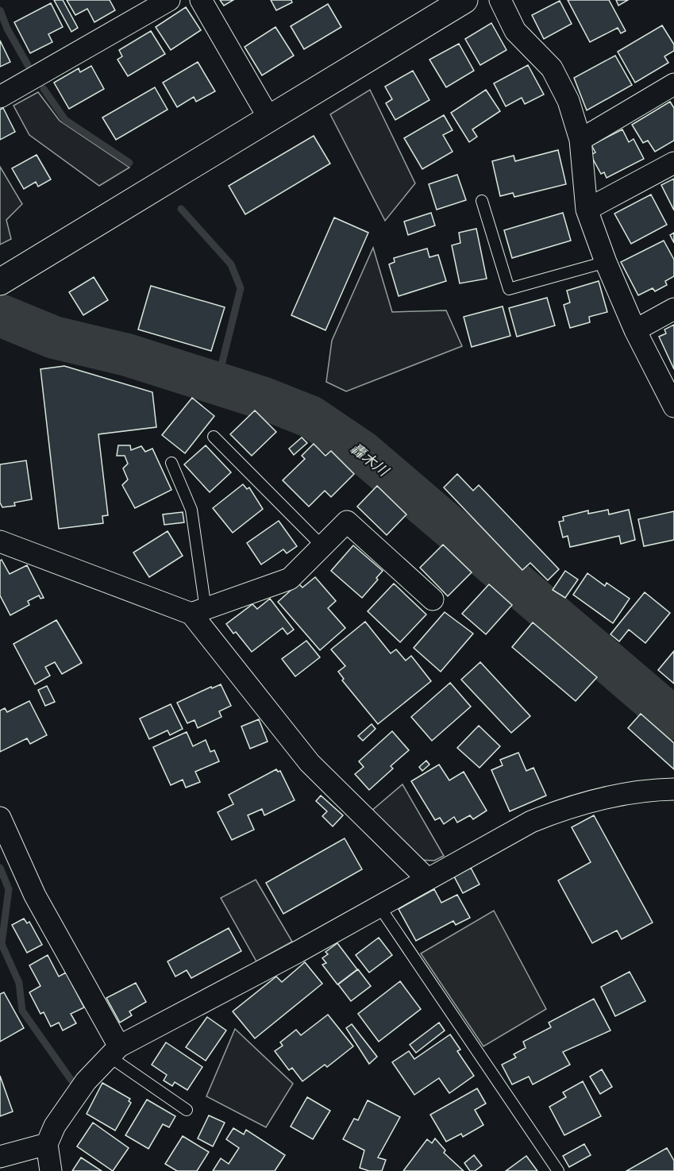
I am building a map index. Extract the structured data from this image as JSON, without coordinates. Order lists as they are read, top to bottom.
{
  "water": ["轟木川"]
}
